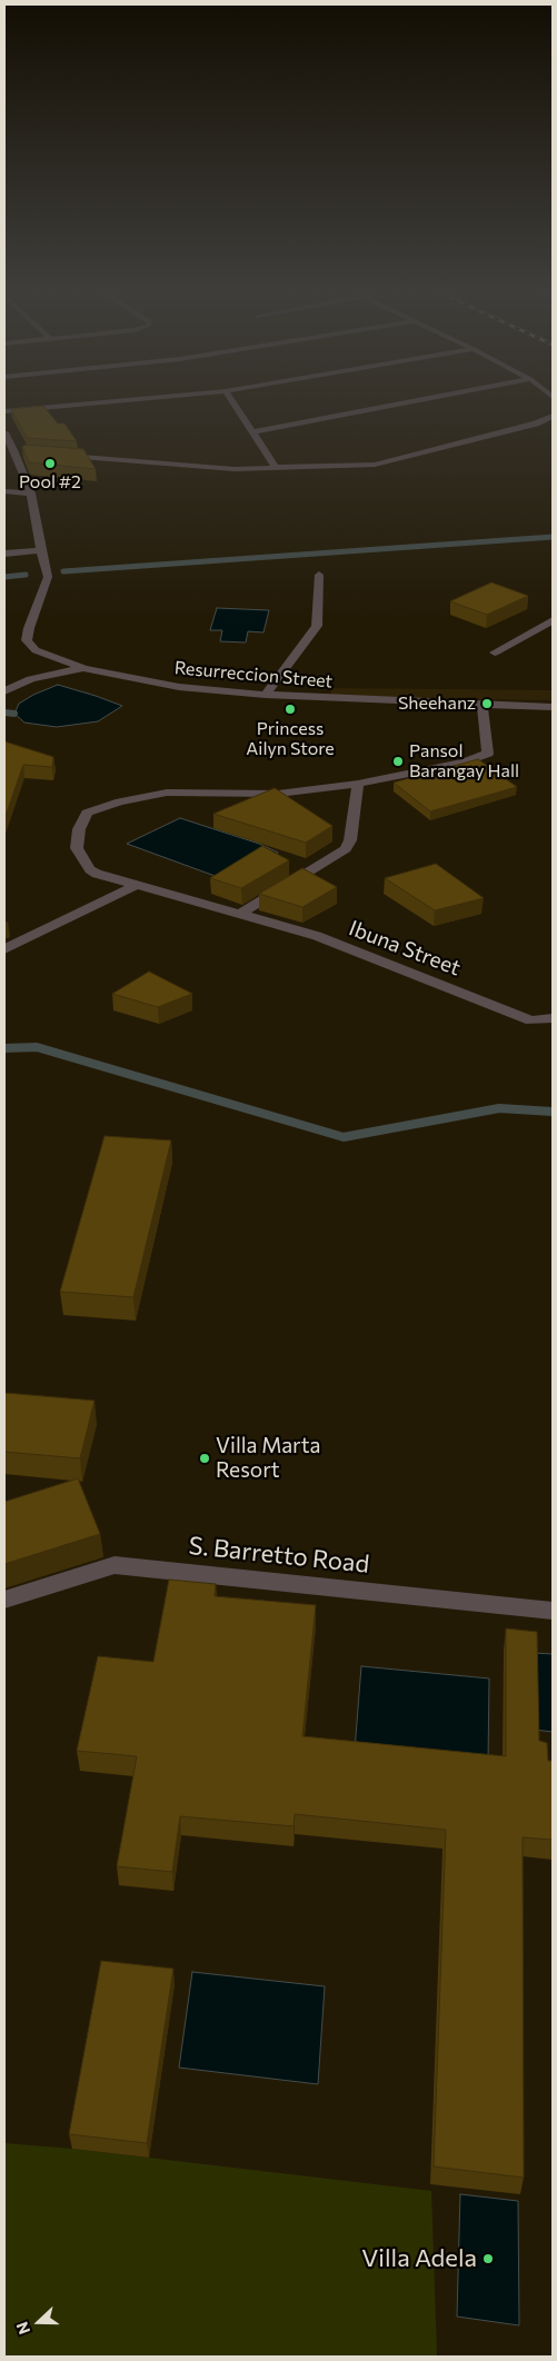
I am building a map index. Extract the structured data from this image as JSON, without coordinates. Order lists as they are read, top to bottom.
{
  "streets": {
    "street": ["Resurreccion Street", "Ibuna Street", "S. Barretto Road"]
  },
  "places": [
    "Pool #2",
    "Sheehanz",
    "Princess Ailyn Store",
    "Pansol Barangay Hall",
    "Villa Marta Resort",
    "Villa Adela"
  ],
  "north": "left"
}
